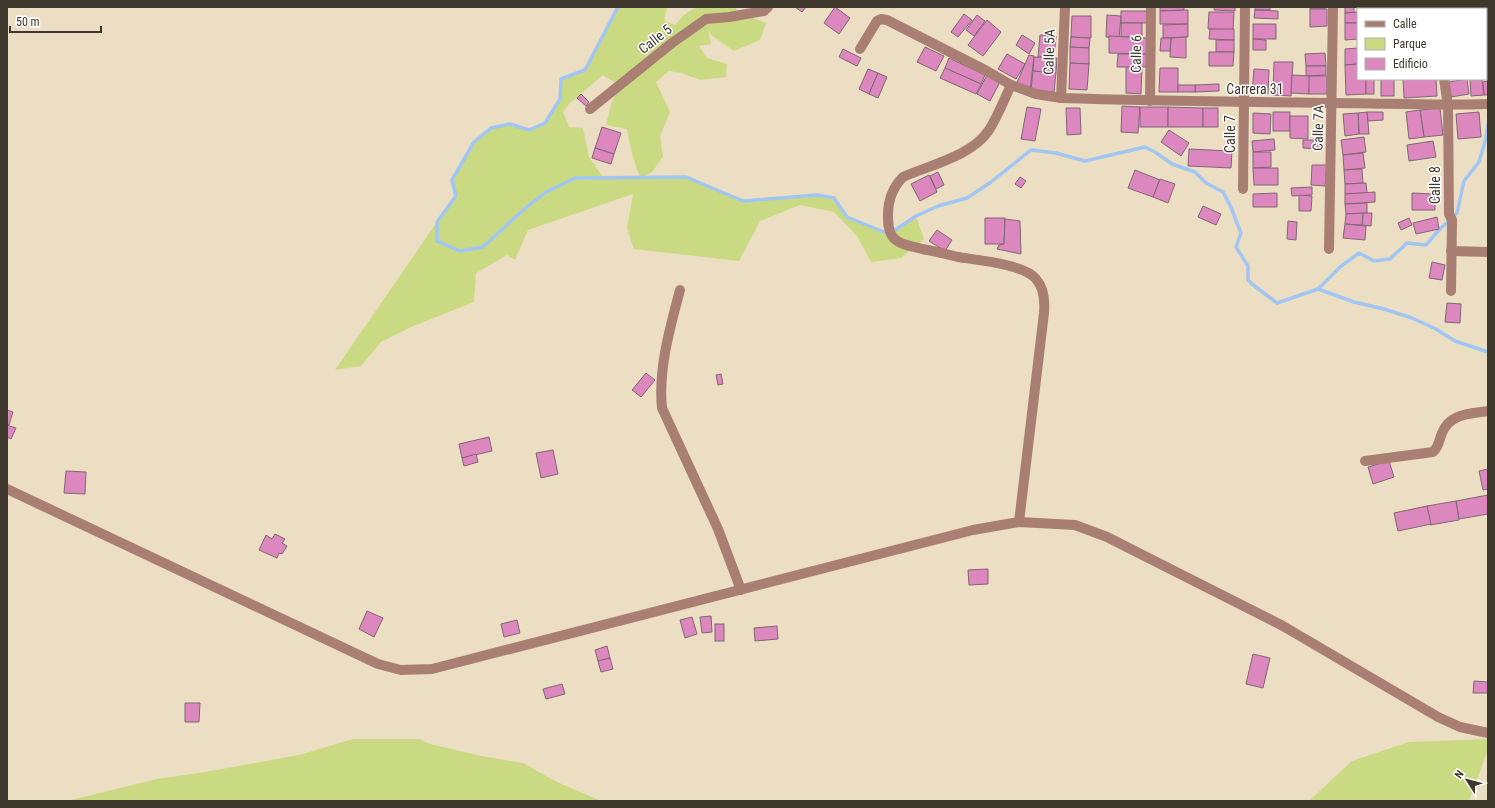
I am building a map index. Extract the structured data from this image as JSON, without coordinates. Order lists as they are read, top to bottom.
{
  "streets": {
    "street": [
      "Calle 5",
      "Calle 5A",
      "Calle 6",
      "Carrera 31",
      "Calle 7A",
      "Calle 7",
      "Calle 8"
    ]
  },
  "crossings": [
    ["Calle 5A", "Carrera 31"],
    ["Calle 6", "Carrera 31"],
    ["Carrera 31", "Calle 7A"],
    ["Carrera 31", "Calle 7"],
    ["Carrera 31", "Calle 8"]
  ],
  "legend": ["Calle", "Parque", "Edificio"],
  "scale_bar": "50 m",
  "north": "top left"
}
